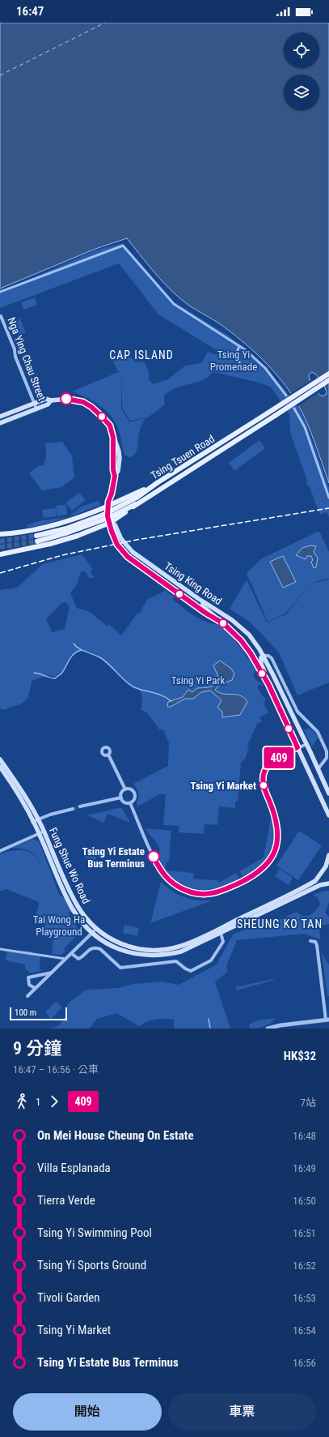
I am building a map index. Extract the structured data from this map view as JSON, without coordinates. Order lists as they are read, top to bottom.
{
  "streets": {
    "main road": ["Tsing Tsuen Road", "Tsing King Road", "Fung Shue Wo Road"],
    "street": ["Nga Ying Chau Street"]
  },
  "districts": ["CAP ISLAND", "SHEUNG KO TAN"],
  "parks": ["Tsing Yi Promenade", "Tsing Yi Park", "Tai Wong Ha Playground"],
  "places": ["Tsing Yi Market", "Tsing Yi Estate Bus Terminus"],
  "lines": ["bus line 409"],
  "scale_bar": "100 m",
  "page": {
    "status": "16:47",
    "on_map": "409",
    "scale": "100 m",
    "heading": ["9 分鐘", "16:47 – 16:56 · 公車", "HK$32"],
    "legs": ["1", "409", "7站"],
    "list": [
      {
        "name": "On Mei House Cheung On Estate",
        "value": "16:48"
      },
      {
        "name": "Villa Esplanada",
        "value": "16:49"
      },
      {
        "name": "Tierra Verde",
        "value": "16:50"
      },
      {
        "name": "Tsing Yi Swimming Pool",
        "value": "16:51"
      },
      {
        "name": "Tsing Yi Sports Ground",
        "value": "16:52"
      },
      {
        "name": "Tivoli Garden",
        "value": "16:53"
      },
      {
        "name": "Tsing Yi Market",
        "value": "16:54"
      },
      {
        "name": "Tsing Yi Estate Bus Terminus",
        "value": "16:56"
      }
    ],
    "buttons": ["開始", "車票"]
  }
}
